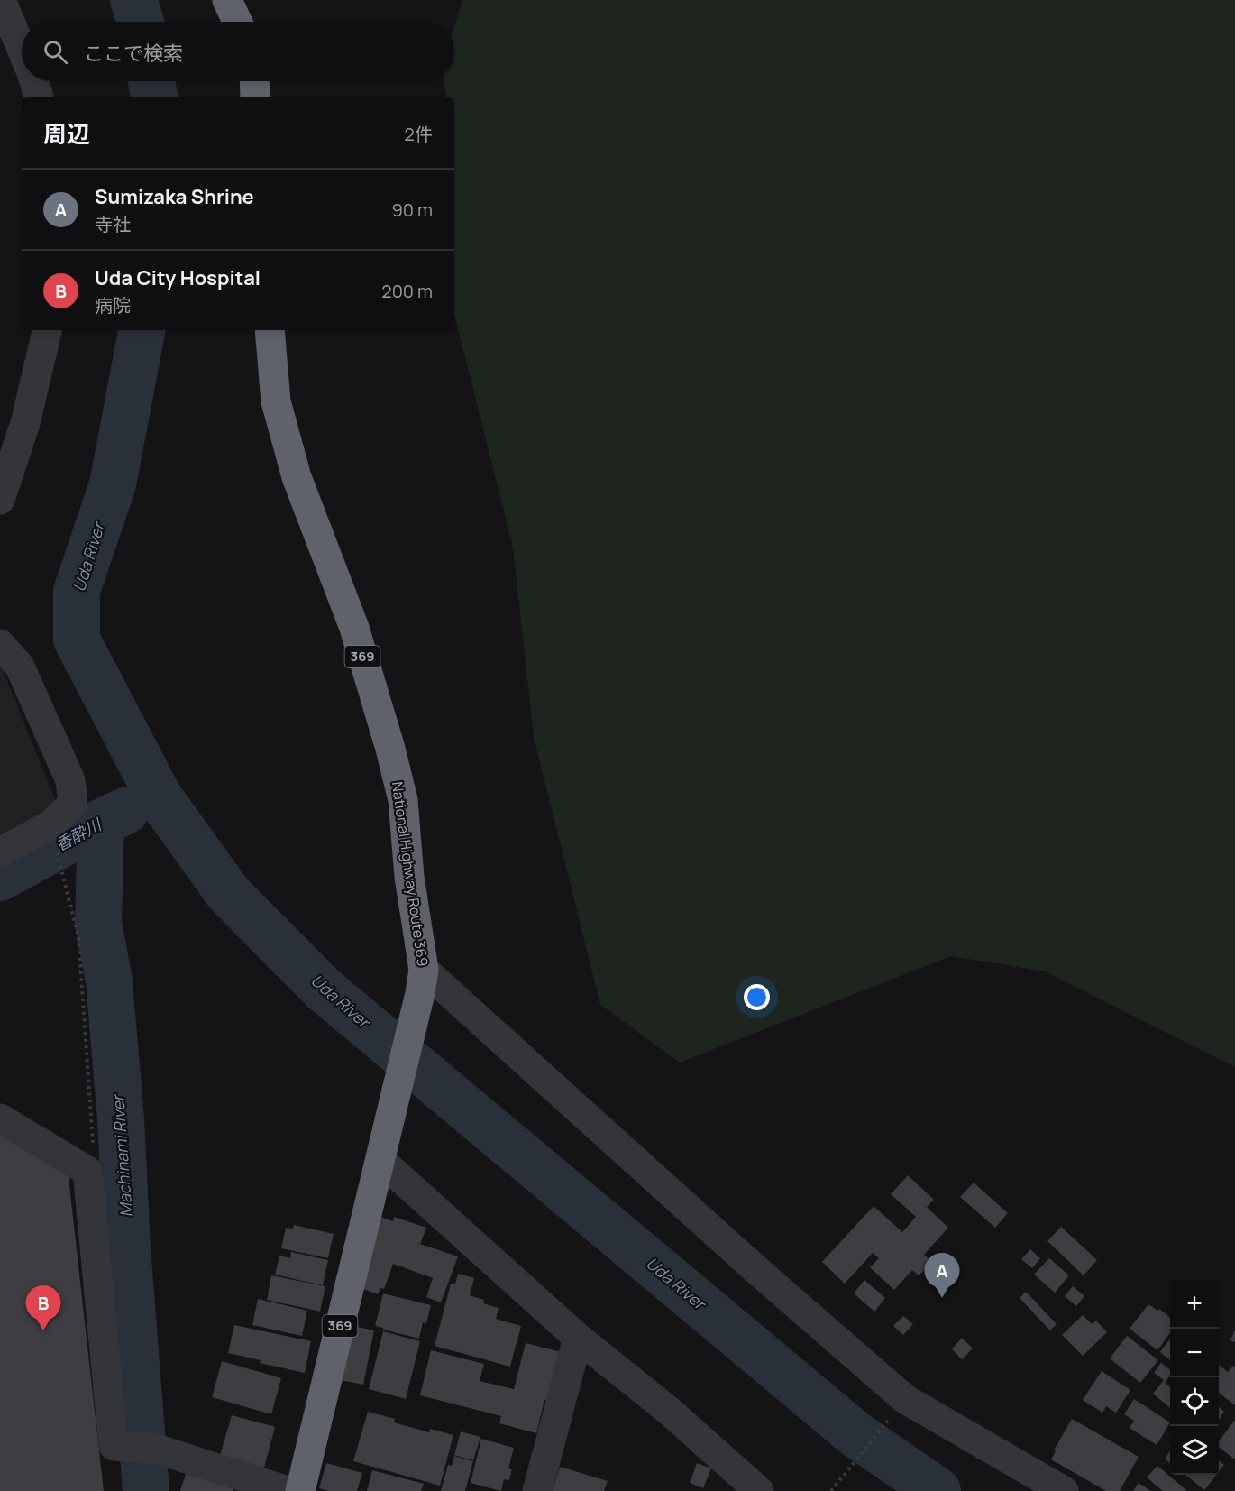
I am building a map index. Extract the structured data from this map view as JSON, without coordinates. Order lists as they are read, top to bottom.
{
  "streets": {
    "highway": ["369", "National Highway Route 369"]
  },
  "water": ["Uda River", "香酔川", "Machinami River"],
  "page": {
    "search": "ここで検索",
    "heading": ["周辺", "2件"],
    "list": [
      {
        "mark": "A",
        "name": "Sumizaka Shrine",
        "note": "寺社",
        "value": "90 m"
      },
      {
        "mark": "B",
        "name": "Uda City Hospital",
        "note": "病院",
        "value": "200 m"
      }
    ],
    "pins": ["A", "B"],
    "map_buttons": ["+", "−"]
  }
}
